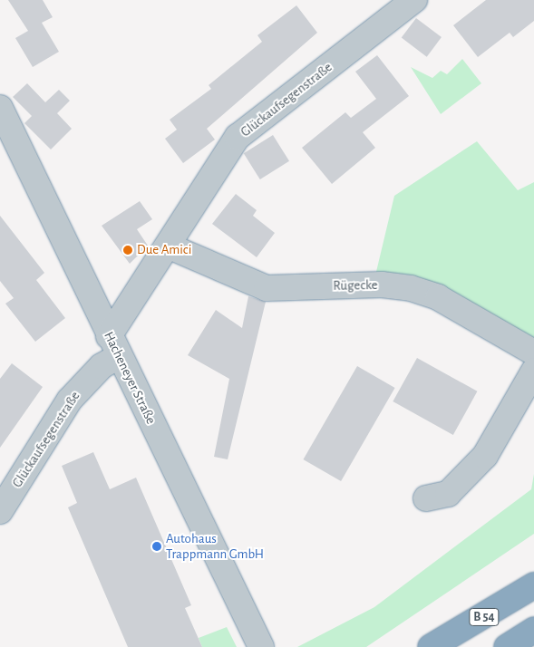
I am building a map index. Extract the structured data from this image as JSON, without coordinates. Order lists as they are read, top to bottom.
{
  "streets": {
    "highway": ["B 54"],
    "street": ["Glückaufsegenstraße", "Rügecke", "Hacheneyer Straße"]
  },
  "crossings": [
    ["Glückaufsegenstraße", "Rügecke"],
    ["Glückaufsegenstraße", "Hacheneyer Straße"]
  ],
  "places": ["Due Amici", "Autohaus Trappmann GmbH"]
}
